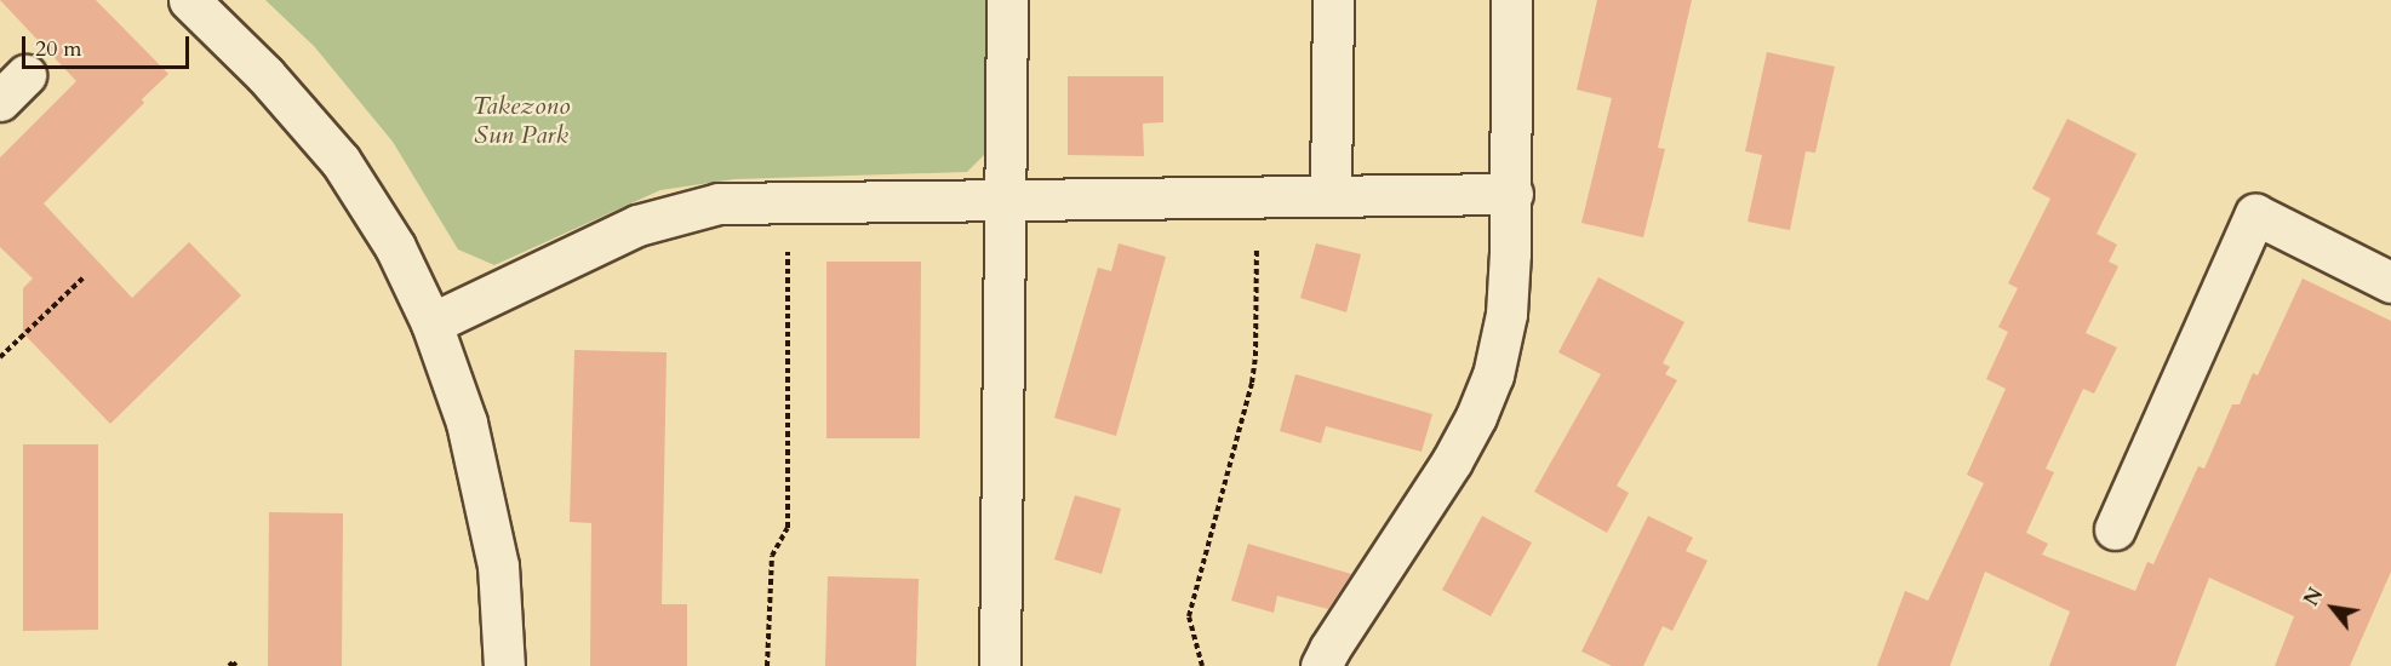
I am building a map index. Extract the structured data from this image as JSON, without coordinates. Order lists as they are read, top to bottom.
{
  "parks": ["Takezono Sun Park"],
  "scale_bar": "20 m",
  "north": "top left"
}
